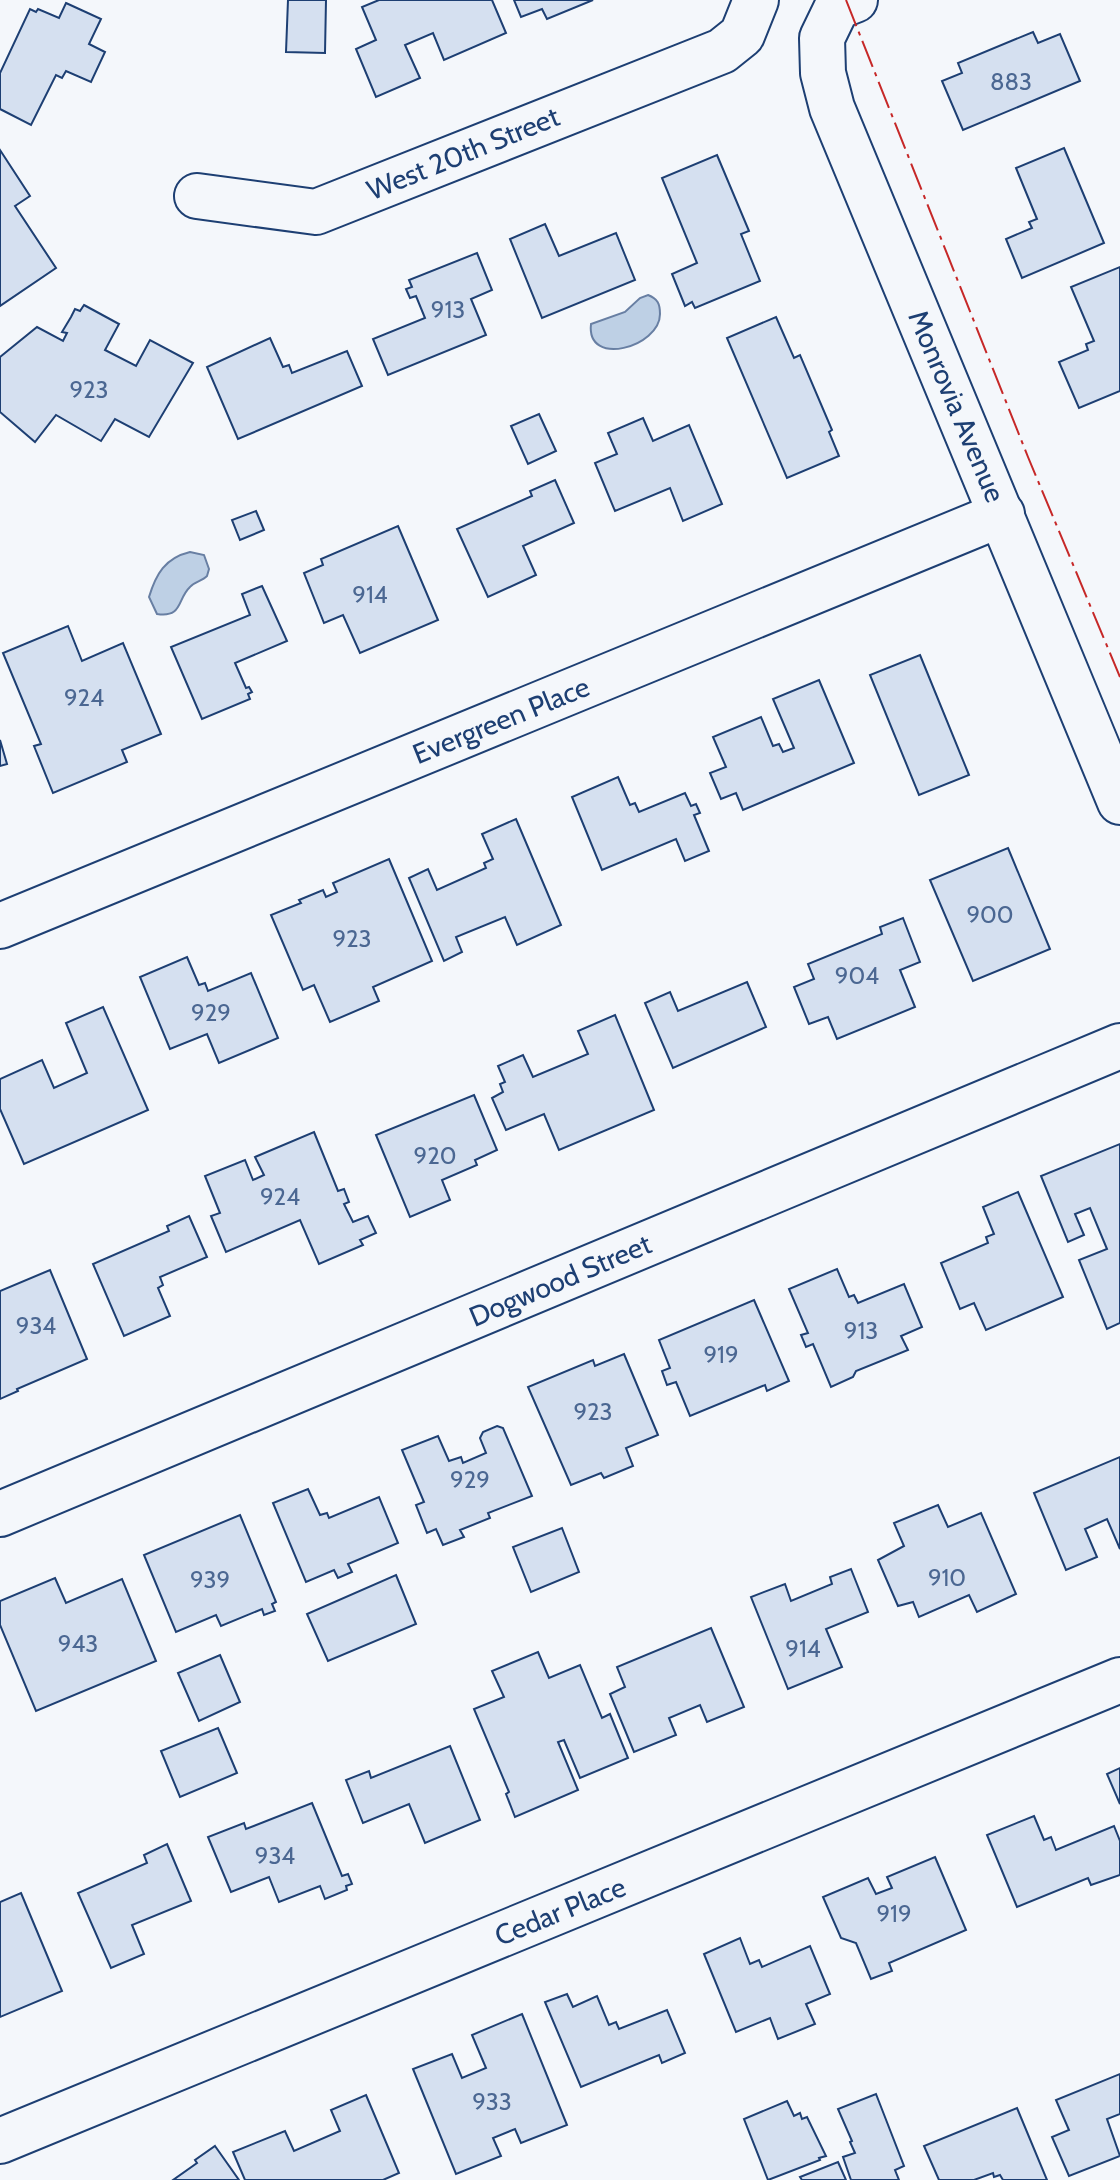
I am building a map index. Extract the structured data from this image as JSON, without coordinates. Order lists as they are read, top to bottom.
{
  "streets": {
    "street": [
      "West 20th Street",
      "Monrovia Avenue",
      "Evergreen Place",
      "Dogwood Street",
      "Cedar Place"
    ]
  },
  "crossings": [
    ["Monrovia Avenue", "Evergreen Place"]
  ],
  "house_numbers": [
    "883",
    "913",
    "923",
    "914",
    "924",
    "900",
    "923",
    "904",
    "929",
    "920",
    "924",
    "934",
    "913",
    "919",
    "923",
    "929",
    "910",
    "939",
    "943",
    "914",
    "934",
    "919",
    "933"
  ]
}
